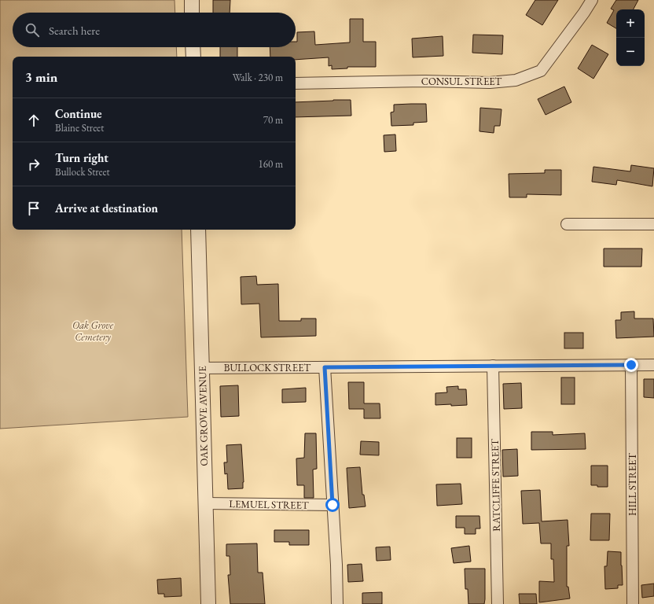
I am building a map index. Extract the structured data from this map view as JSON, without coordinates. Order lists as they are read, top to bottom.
{
  "streets": {
    "street": [
      "CONSUL STREET",
      "BULLOCK STREET",
      "OAK GROVE AVENUE",
      "HILL STREET",
      "RATCLIFFE STREET",
      "LEMUEL STREET"
    ]
  },
  "crossings": [
    ["BULLOCK STREET", "OAK GROVE AVENUE"],
    ["BULLOCK STREET", "HILL STREET"],
    ["BULLOCK STREET", "RATCLIFFE STREET"],
    ["OAK GROVE AVENUE", "LEMUEL STREET"]
  ],
  "parks": ["Oak Grove Cemetery"],
  "page": {
    "map_buttons": ["+", "−"],
    "search": "Search here",
    "heading": ["3 min", "Walk · 230 m"],
    "list": [
      ["Continue", "Blaine Street", "70 m"],
      ["Turn right", "Bullock Street", "160 m"],
      "Arrive at destination"
    ]
  }
}
